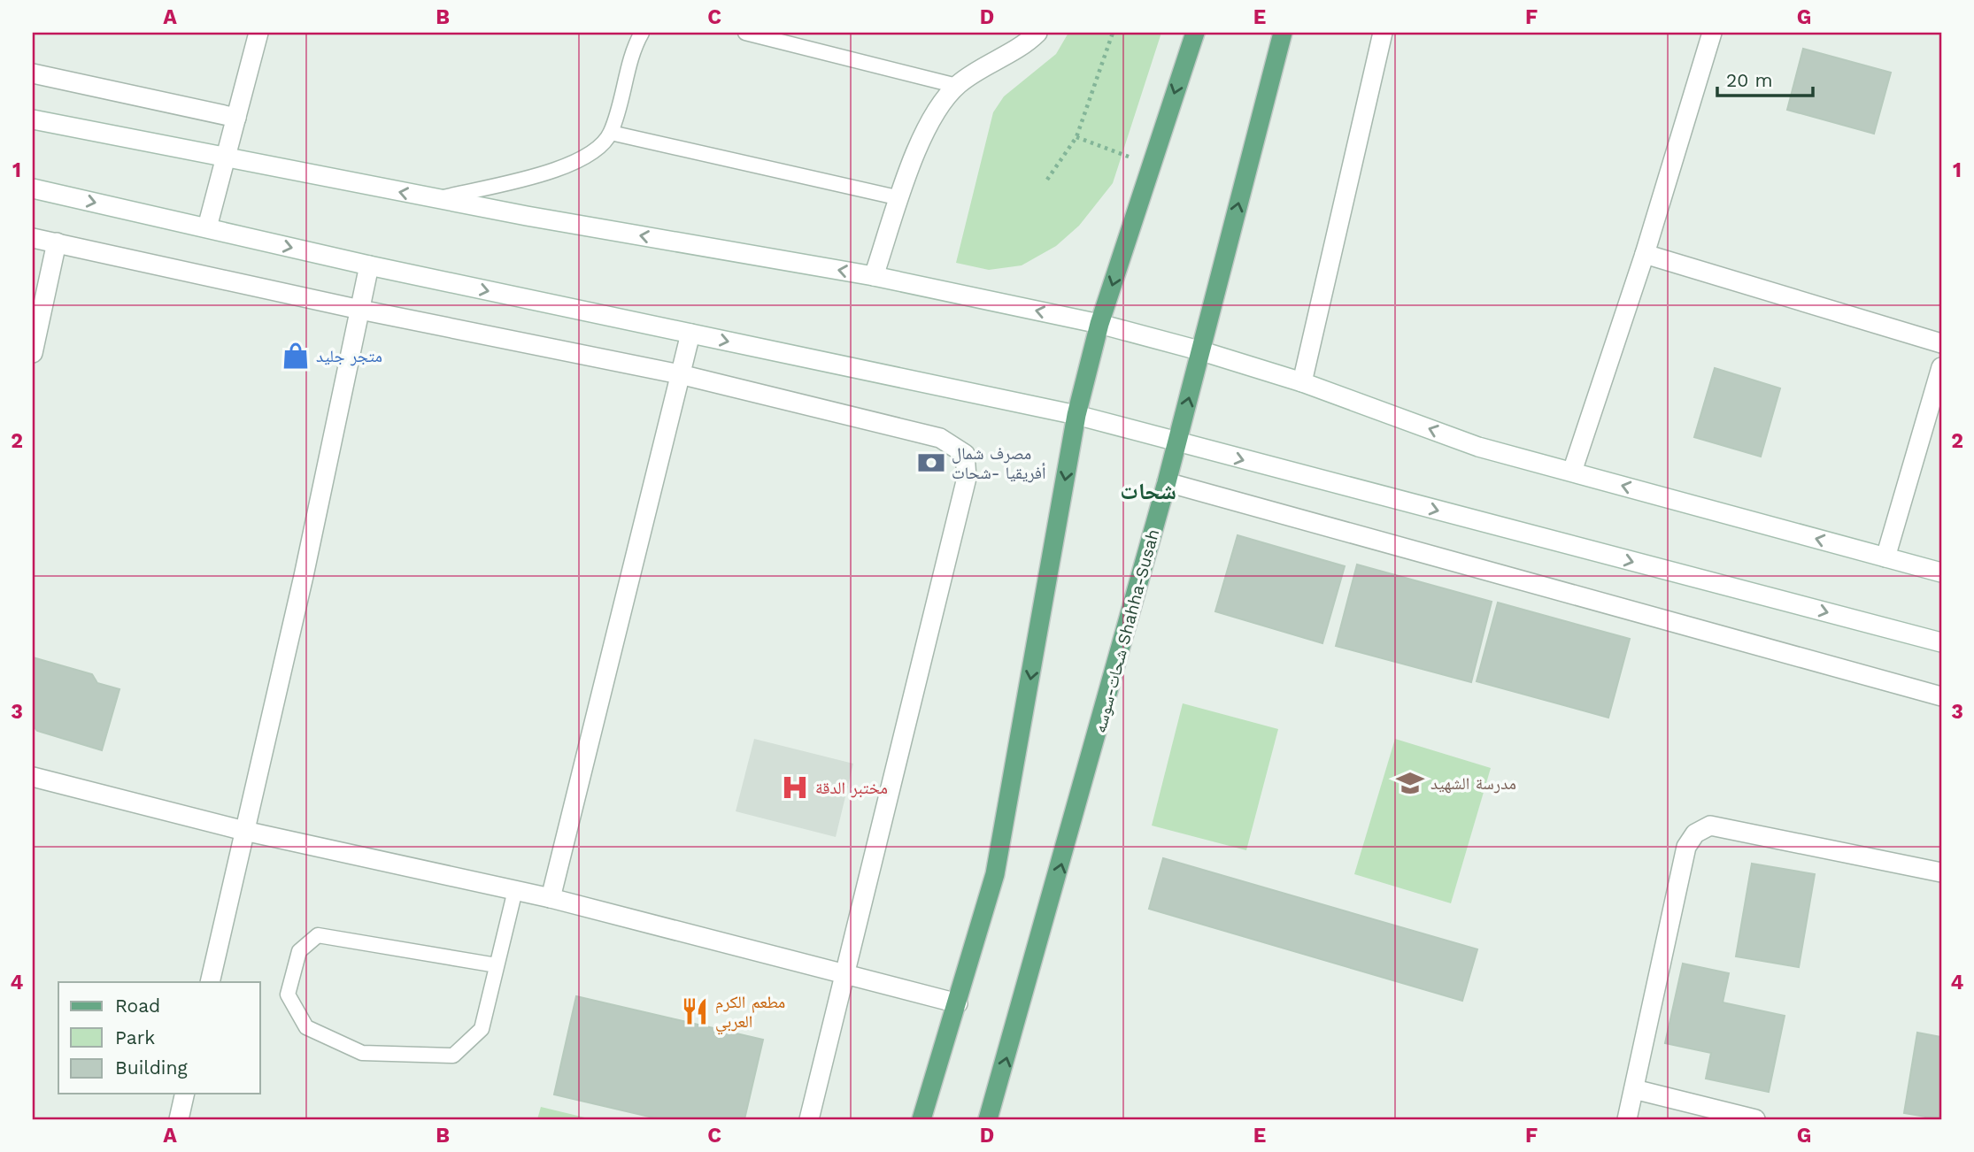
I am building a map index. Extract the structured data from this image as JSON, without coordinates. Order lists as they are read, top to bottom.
{
  "streets": {
    "main road": ["شحات-سوسه Shahha-Susah"]
  },
  "districts": ["شحات"],
  "places": {
    "shop": ["متجر جليد"],
    "bank": ["مصرف شمال أفريقيا -شحات"],
    "school or university": ["مدرسة الشهيد"],
    "hospital": ["مختبر الدقة"],
    "restaurant": ["مطعم الكرم العربي"]
  },
  "legend": ["Road", "Park", "Building"],
  "scale_bar": "20 m",
  "grid": {
    "columns": [
      "A",
      "B",
      "C",
      "D",
      "E",
      "F",
      "G"
    ],
    "rows": [
      "1",
      "2",
      "3",
      "4"
    ]
  }
}
